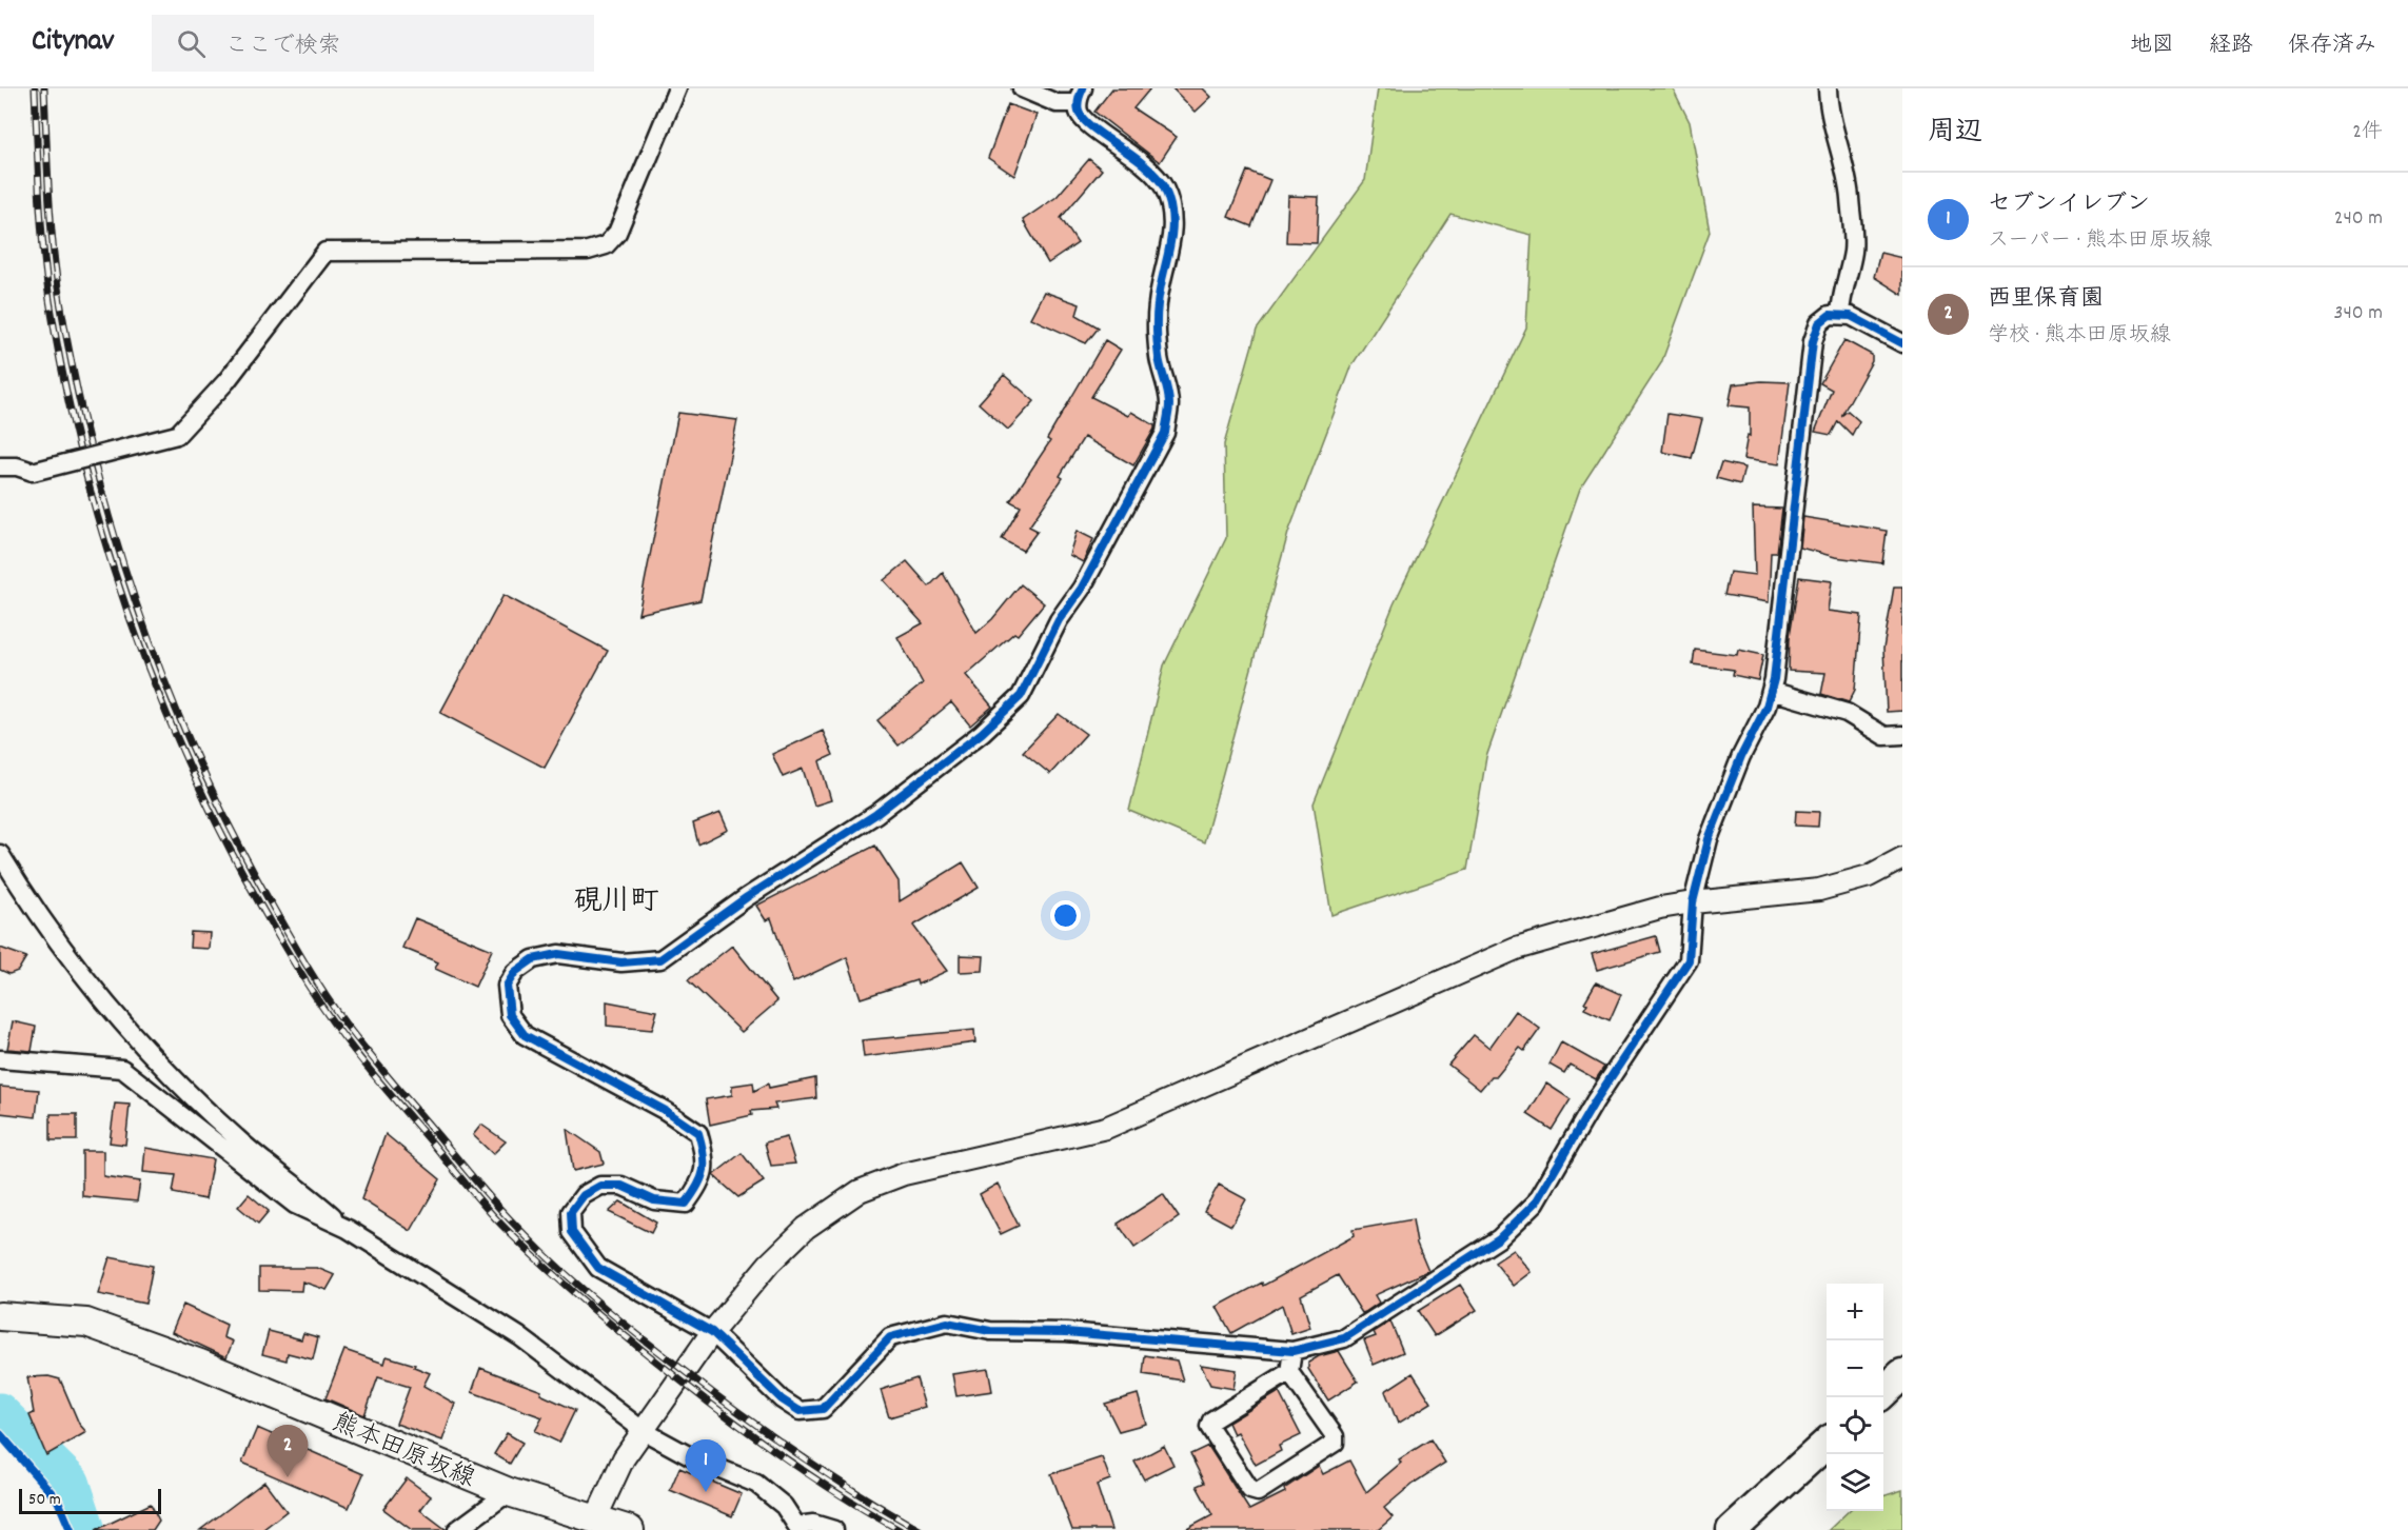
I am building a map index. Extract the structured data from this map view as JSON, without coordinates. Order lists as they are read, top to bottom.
{
  "streets": {
    "main road": ["熊本田原坂線"]
  },
  "districts": ["硯川町"],
  "scale_bar": "50 m",
  "page": {
    "header": "Citynav",
    "search": "ここで検索",
    "nav": ["地図", "経路", "保存済み"],
    "heading": ["周辺", "2件"],
    "list": [
      {
        "mark": "1",
        "name": "セブンイレブン",
        "note": "スーパー · 熊本田原坂線",
        "value": "240 m"
      },
      {
        "mark": "2",
        "name": "西里保育園",
        "note": "学校 · 熊本田原坂線",
        "value": "340 m"
      }
    ],
    "map_buttons": ["+", "−"],
    "pins": ["2", "1"],
    "scale": "50 m"
  }
}
